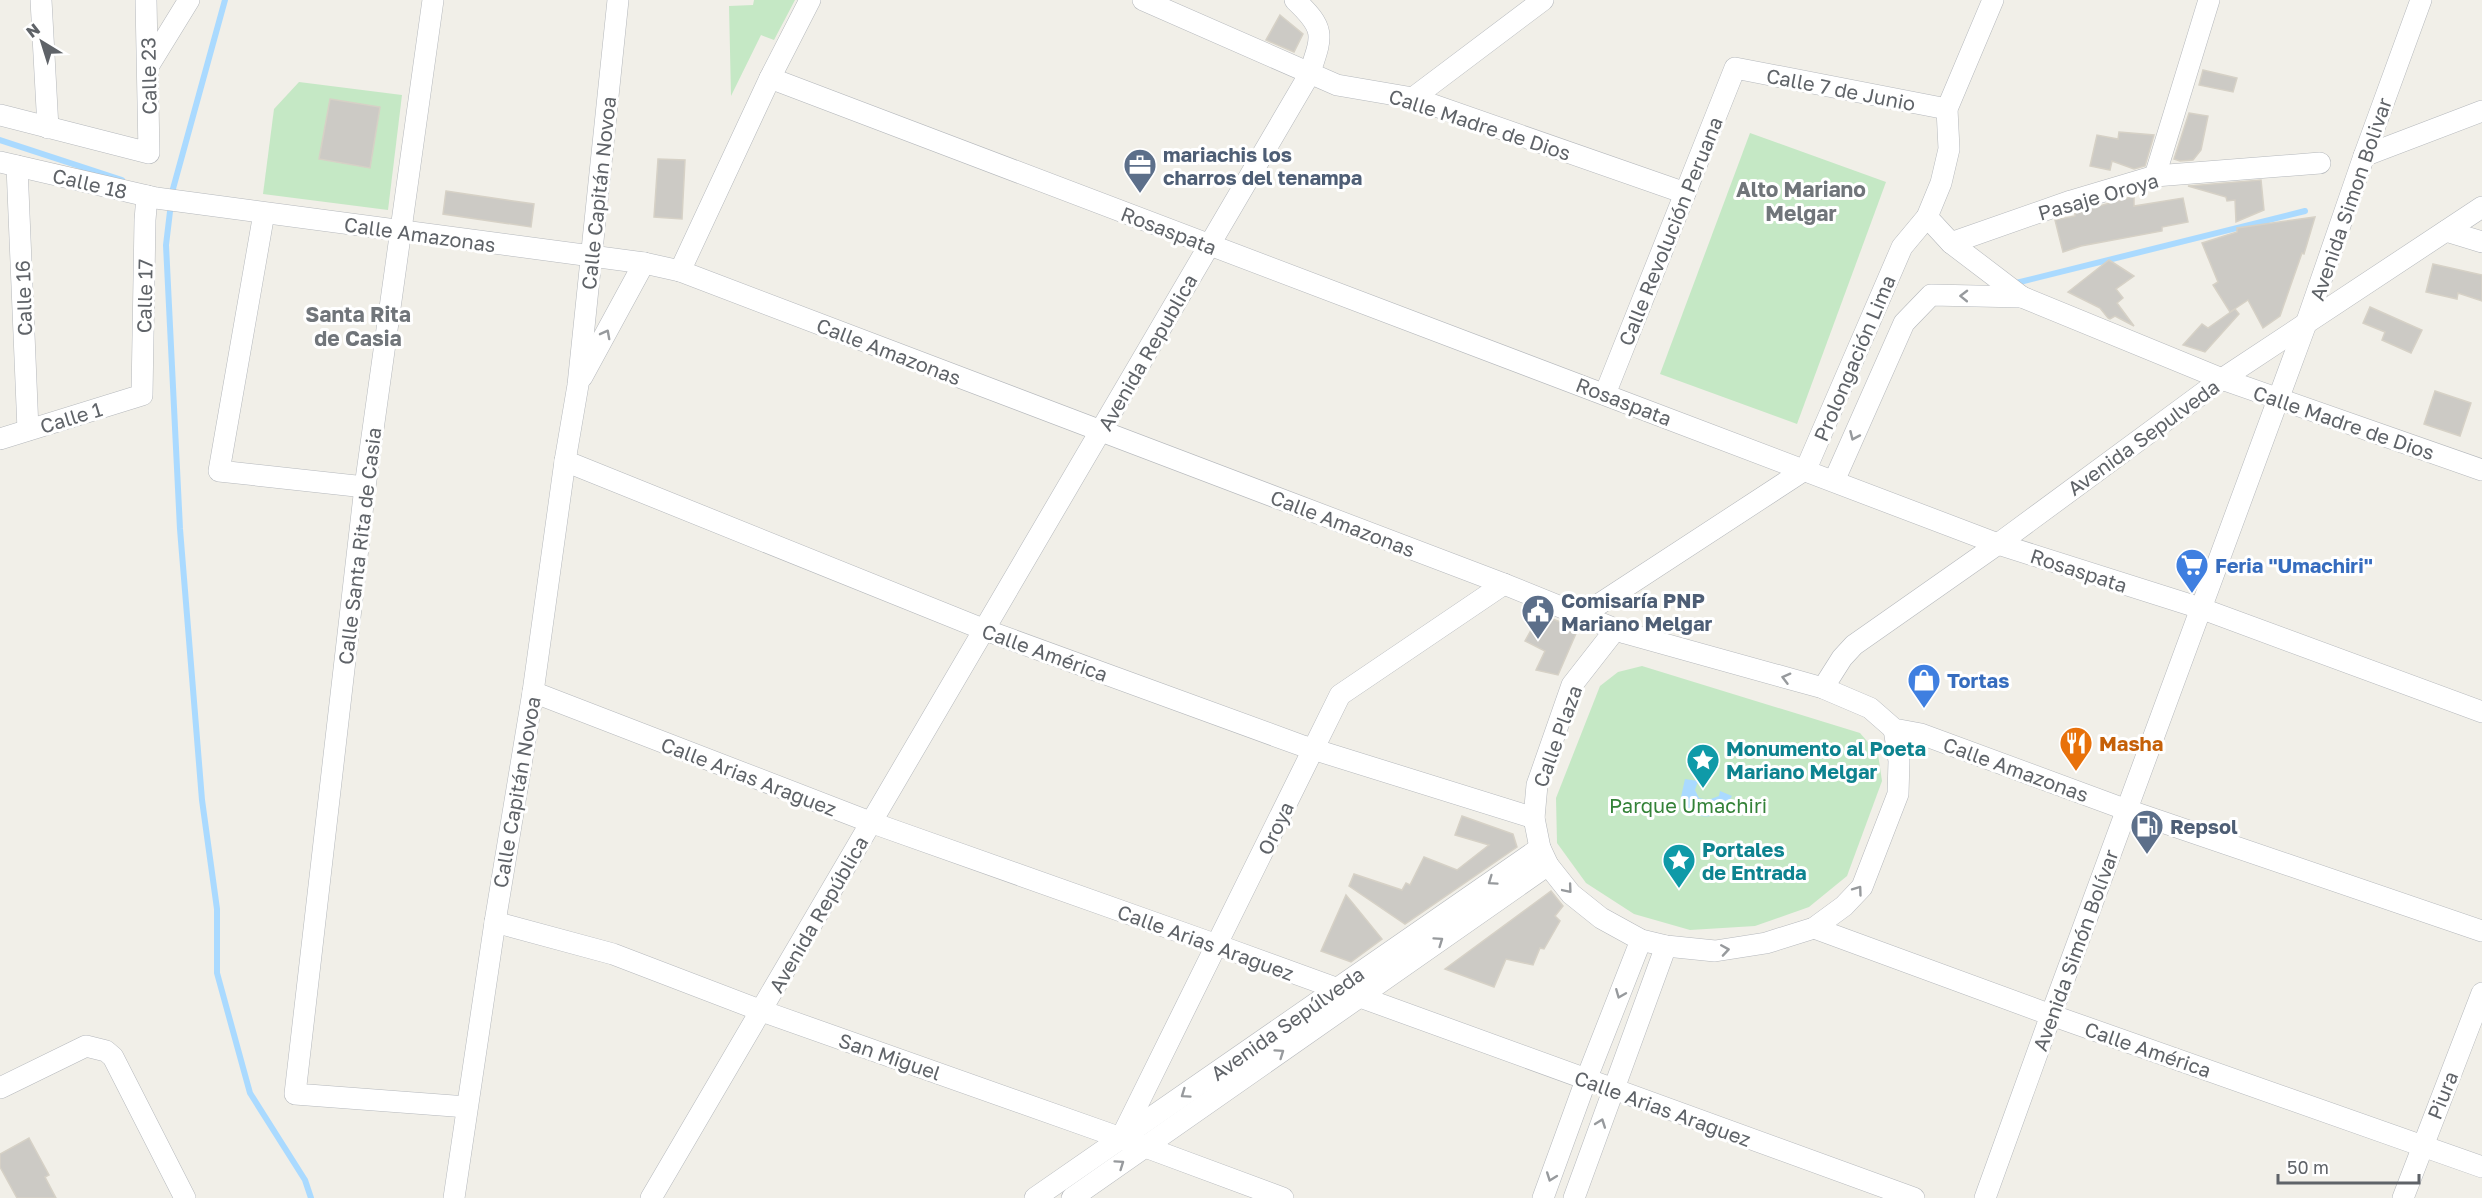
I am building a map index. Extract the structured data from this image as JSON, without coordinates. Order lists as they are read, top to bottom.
{
  "streets": {
    "street": [
      "Calle 23",
      "Calle 7 de Junio",
      "Calle Madre de Dios",
      "Calle 18",
      "Calle Capitán Novoa",
      "Pasaje Oroya",
      "Avenida Simon Bolivar",
      "Rosaspata",
      "Calle Revolución Peruana",
      "Calle Amazonas",
      "Calle 17",
      "Calle 16",
      "Avenida Republica",
      "Prolongación Lima",
      "Calle 1",
      "Avenida Sepulveda",
      "Calle Santa Rita de Casia",
      "Calle América",
      "Calle Plaza",
      "Calle Arias Araguez",
      "Oroya",
      "Avenida República",
      "Avenida Simón Bolívar",
      "Avenida Sepúlveda",
      "San Miguel",
      "Piura"
    ]
  },
  "crossings": [
    ["Calle 7 de Junio", "Calle Revolución Peruana"],
    ["Calle 7 de Junio", "Prolongación Lima"],
    ["Calle Madre de Dios", "Pasaje Oroya"],
    ["Calle Madre de Dios", "Avenida Simon Bolivar"],
    ["Calle Madre de Dios", "Calle Revolución Peruana"],
    ["Calle Madre de Dios", "Avenida Republica"],
    ["Calle Madre de Dios", "Avenida Sepulveda"],
    ["Calle Madre de Dios", "Avenida Simón Bolívar"],
    ["Calle 18", "Calle Amazonas"],
    ["Calle 18", "Calle 17"],
    ["Calle 18", "Calle 16"],
    ["Calle Capitán Novoa", "Calle Amazonas"],
    ["Calle Capitán Novoa", "Calle Santa Rita de Casia"],
    ["Calle Capitán Novoa", "Calle América"],
    ["Calle Capitán Novoa", "Calle Arias Araguez"],
    ["Calle Capitán Novoa", "San Miguel"],
    ["Avenida Simon Bolivar", "Avenida Sepulveda"],
    ["Avenida Simon Bolivar", "Avenida Simón Bolívar"],
    ["Rosaspata", "Calle Revolución Peruana"],
    ["Rosaspata", "Avenida Republica"],
    ["Rosaspata", "Prolongación Lima"],
    ["Rosaspata", "Avenida Sepulveda"],
    ["Rosaspata", "Avenida Simón Bolívar"],
    ["Calle Amazonas", "Avenida Republica"],
    ["Calle Amazonas", "Avenida Sepulveda"],
    ["Calle Amazonas", "Calle Santa Rita de Casia"],
    ["Calle Amazonas", "Calle Plaza"],
    ["Calle Amazonas", "Oroya"],
    ["Calle Amazonas", "Avenida Simón Bolívar"],
    ["Calle 17", "Calle 1"],
    ["Calle 16", "Calle 1"],
    ["Avenida Republica", "Calle América"],
    ["Avenida Republica", "Avenida República"],
    ["Calle América", "Calle Plaza"],
    ["Calle América", "Oroya"],
    ["Calle América", "Avenida República"],
    ["Calle América", "Avenida Simón Bolívar"],
    ["Calle América", "Piura"],
    ["Calle Plaza", "Avenida Sepúlveda"],
    ["Calle Arias Araguez", "Oroya"],
    ["Calle Arias Araguez", "Avenida República"],
    ["Calle Arias Araguez", "Avenida Sepúlveda"],
    ["Oroya", "Avenida Sepúlveda"],
    ["Oroya", "San Miguel"],
    ["Avenida República", "San Miguel"],
    ["Avenida Sepúlveda", "San Miguel"]
  ],
  "districts": ["Alto Mariano Melgar", "Santa Rita de Casia"],
  "parks": ["Parque Umachiri"],
  "places": {
    "office": ["mariachis los charros del tenampa"],
    "supermarket": ["Feria \"Umachiri\""],
    "public building": ["Comisaría PNP Mariano Melgar"],
    "shop": ["Tortas"],
    "restaurant": ["Masha"],
    "place": ["Monumento al Poeta Mariano Melgar", "Portales de Entrada"],
    "fuel station": ["Repsol"]
  },
  "scale_bar": "50 m",
  "north": "top left"
}
